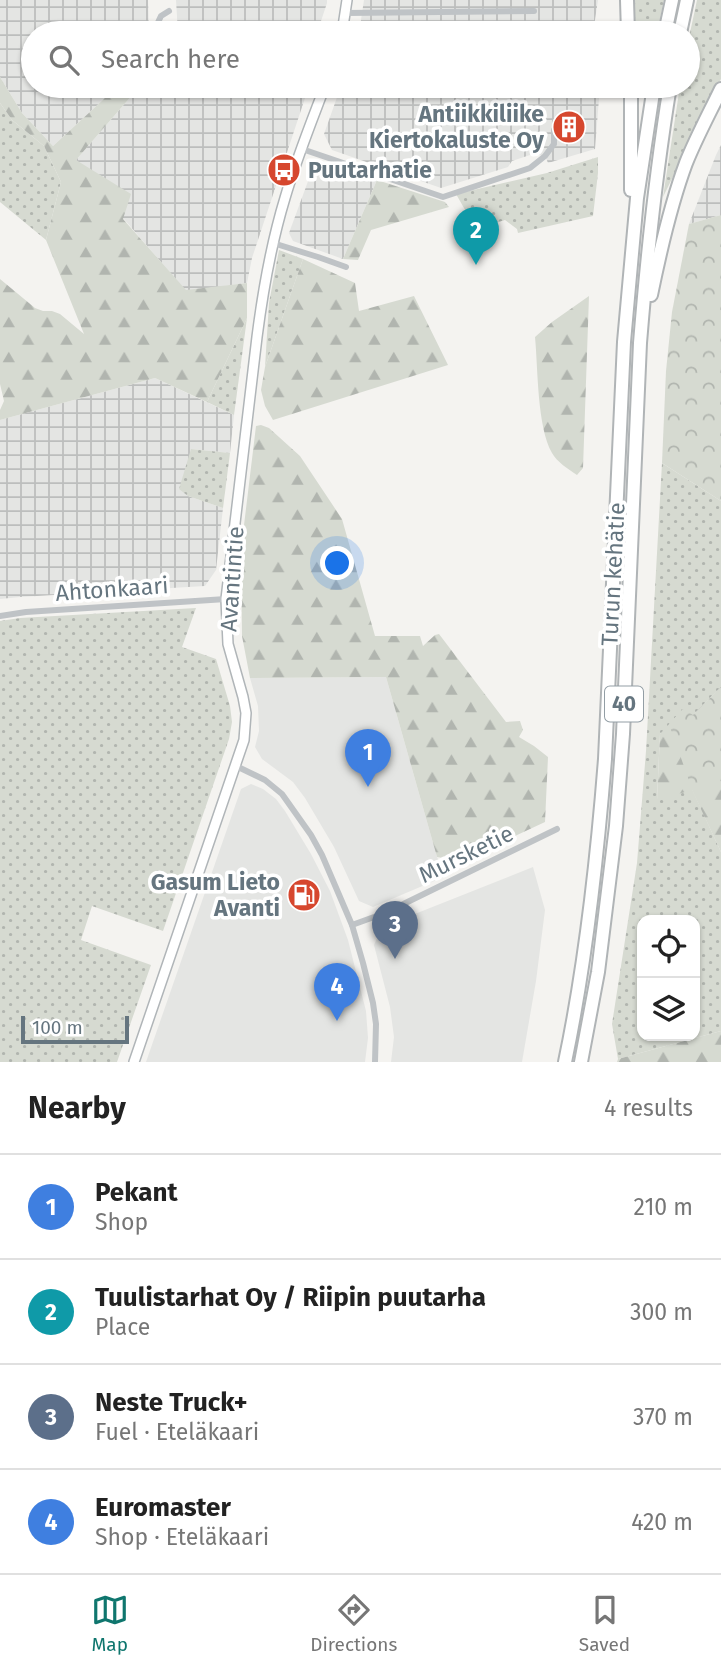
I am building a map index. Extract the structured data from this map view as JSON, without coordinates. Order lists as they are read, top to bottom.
{
  "streets": {
    "highway": ["Turun kehätie", "40"],
    "street": ["Avantintie", "Ahtonkaari", "Mursketie"]
  },
  "crossings": [
    ["Avantintie", "Ahtonkaari"]
  ],
  "places": {
    "building": ["Antiikkiliike Kiertokaluste Oy"],
    "bus stop": ["Puutarhatie"],
    "fuel station": ["Gasum Lieto Avanti"]
  },
  "scale_bar": "100 m",
  "page": {
    "search": "Search here",
    "pins": [
      "2",
      "1",
      "3",
      "4"
    ],
    "scale": "100 m",
    "heading": ["Nearby", "4 results"],
    "list": [
      {
        "mark": "1",
        "name": "Pekant",
        "note": "Shop",
        "value": "210 m"
      },
      {
        "mark": "2",
        "name": "Tuulistarhat Oy / Riipin puutarha",
        "note": "Place",
        "value": "300 m"
      },
      {
        "mark": "3",
        "name": "Neste Truck+",
        "note": "Fuel · Eteläkaari",
        "value": "370 m"
      },
      {
        "mark": "4",
        "name": "Euromaster",
        "note": "Shop · Eteläkaari",
        "value": "420 m"
      }
    ],
    "nav": ["Map", "Directions", "Saved"]
  }
}
